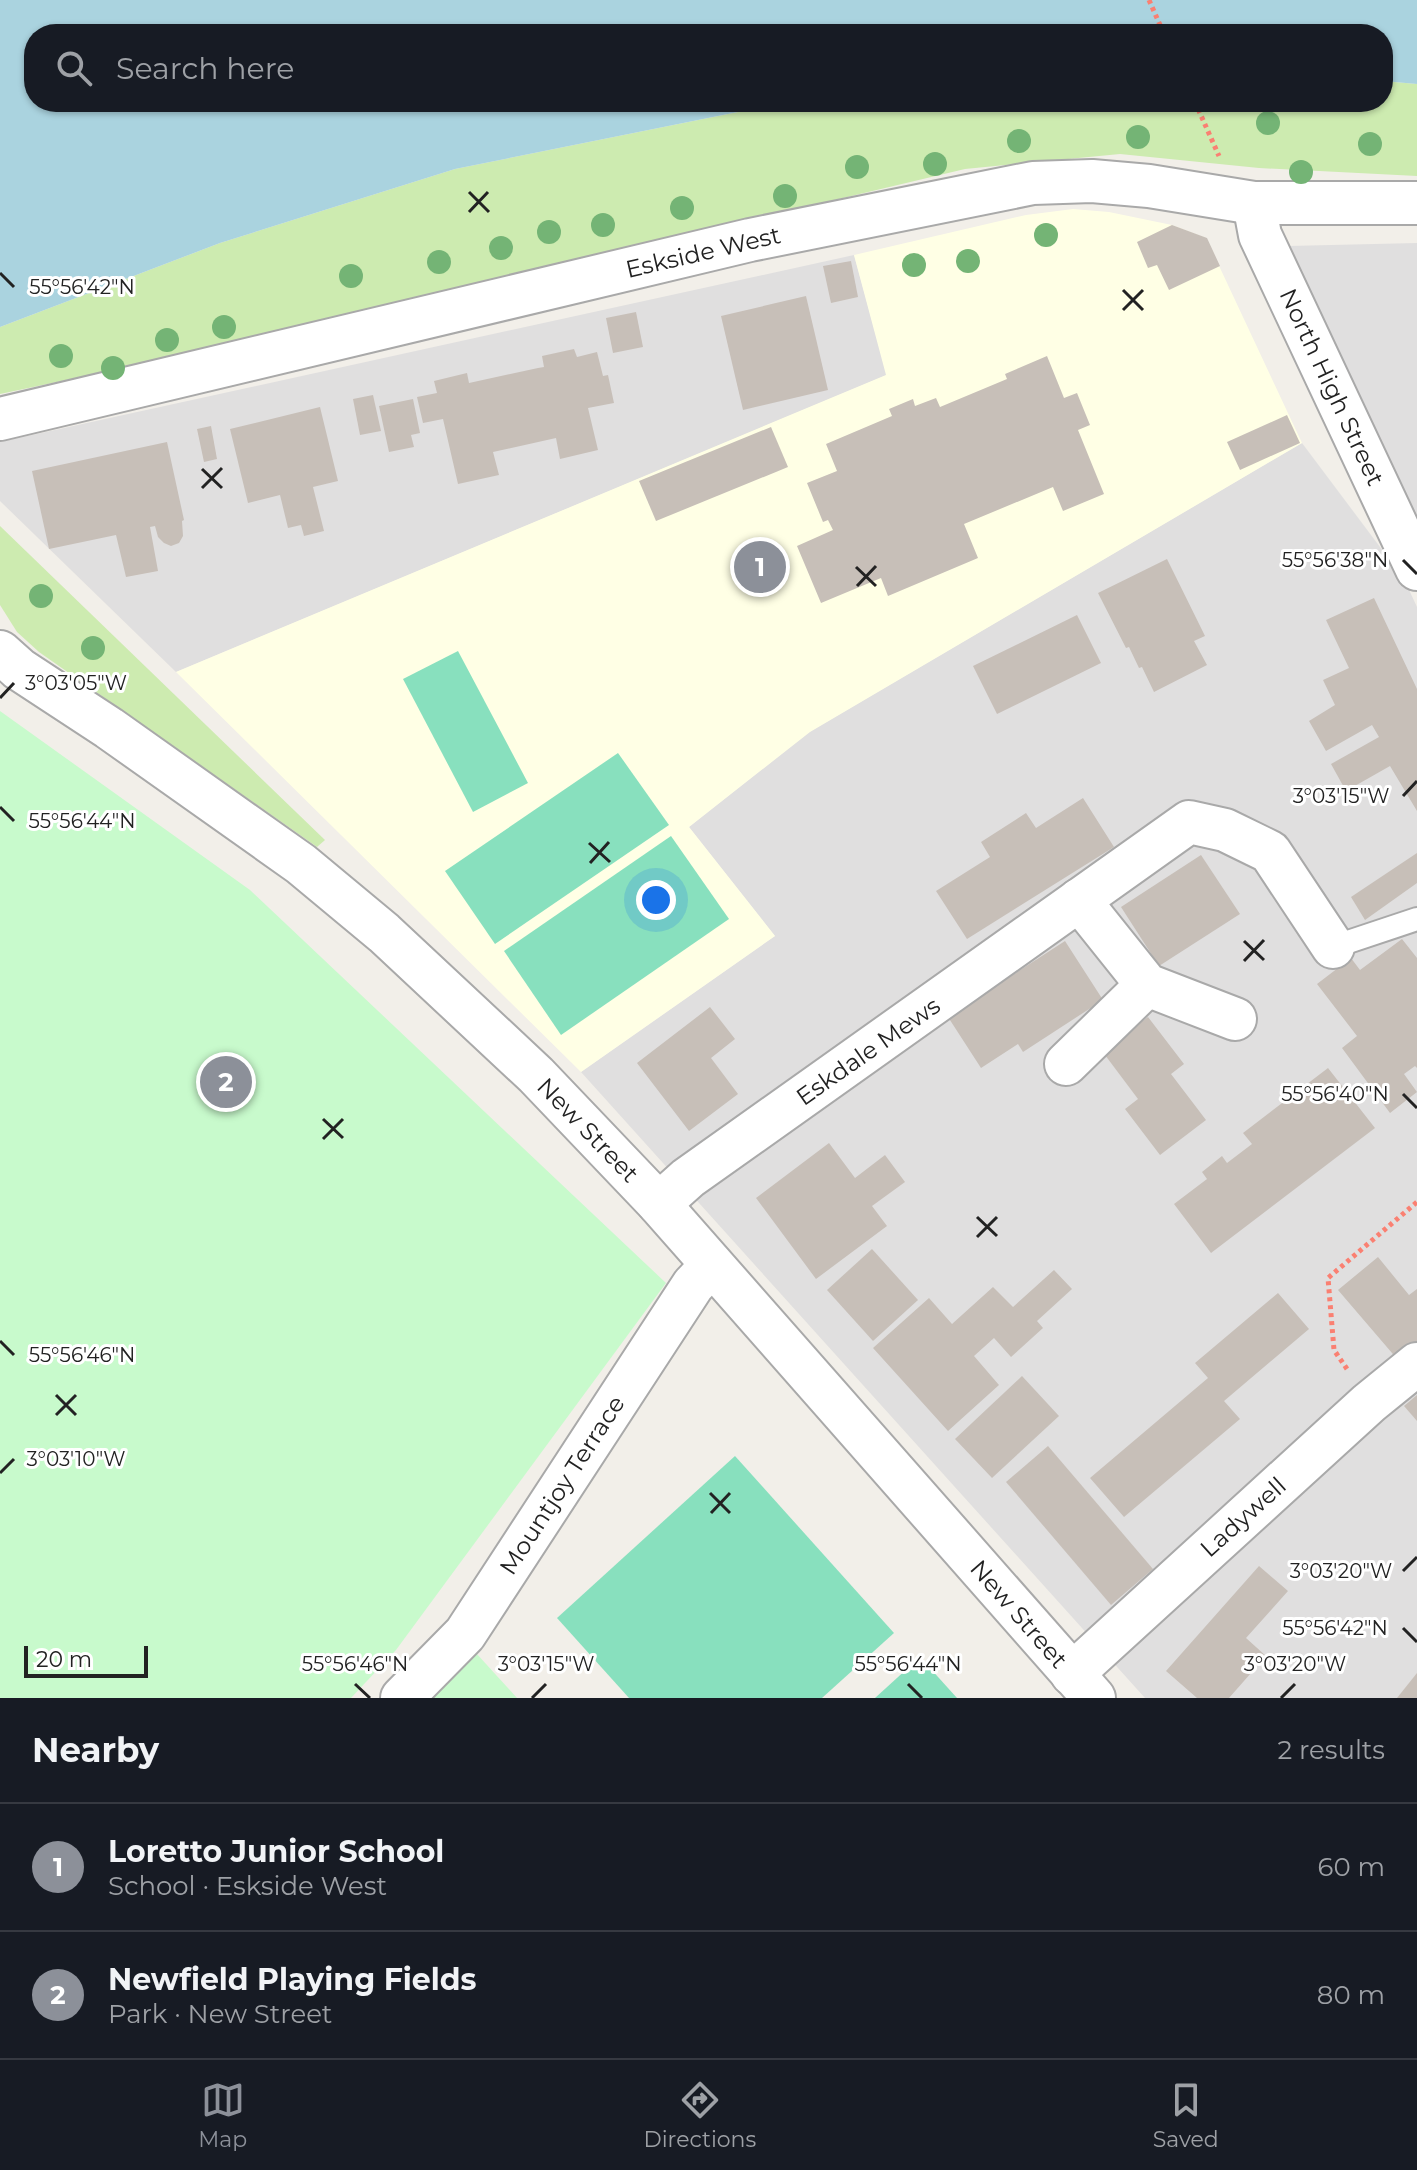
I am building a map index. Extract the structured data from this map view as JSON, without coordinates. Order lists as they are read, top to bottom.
{
  "streets": {
    "street": [
      "Eskside West",
      "North High Street",
      "Eskdale Mews",
      "New Street",
      "Mountjoy Terrace",
      "Ladywell"
    ]
  },
  "crossings": [
    ["Eskside West", "North High Street"],
    ["Eskdale Mews", "New Street"],
    ["New Street", "Mountjoy Terrace"],
    ["New Street", "Ladywell"]
  ],
  "scale_bar": "20 m",
  "page": {
    "search": "Search here",
    "pins": ["1", "2"],
    "scale": "20 m",
    "heading": ["Nearby", "2 results"],
    "list": [
      {
        "mark": "1",
        "name": "Loretto Junior School",
        "note": "School · Eskside West",
        "value": "60 m"
      },
      {
        "mark": "2",
        "name": "Newfield Playing Fields",
        "note": "Park · New Street",
        "value": "80 m"
      }
    ],
    "nav": ["Map", "Directions", "Saved"]
  },
  "coordinates": [
    "55°56'42\"N",
    "55°56'38\"N",
    "3°03'05\"W",
    "3°03'15\"W",
    "55°56'44\"N",
    "55°56'40\"N",
    "55°56'46\"N",
    "3°03'10\"W",
    "3°03'20\"W"
  ]
}
